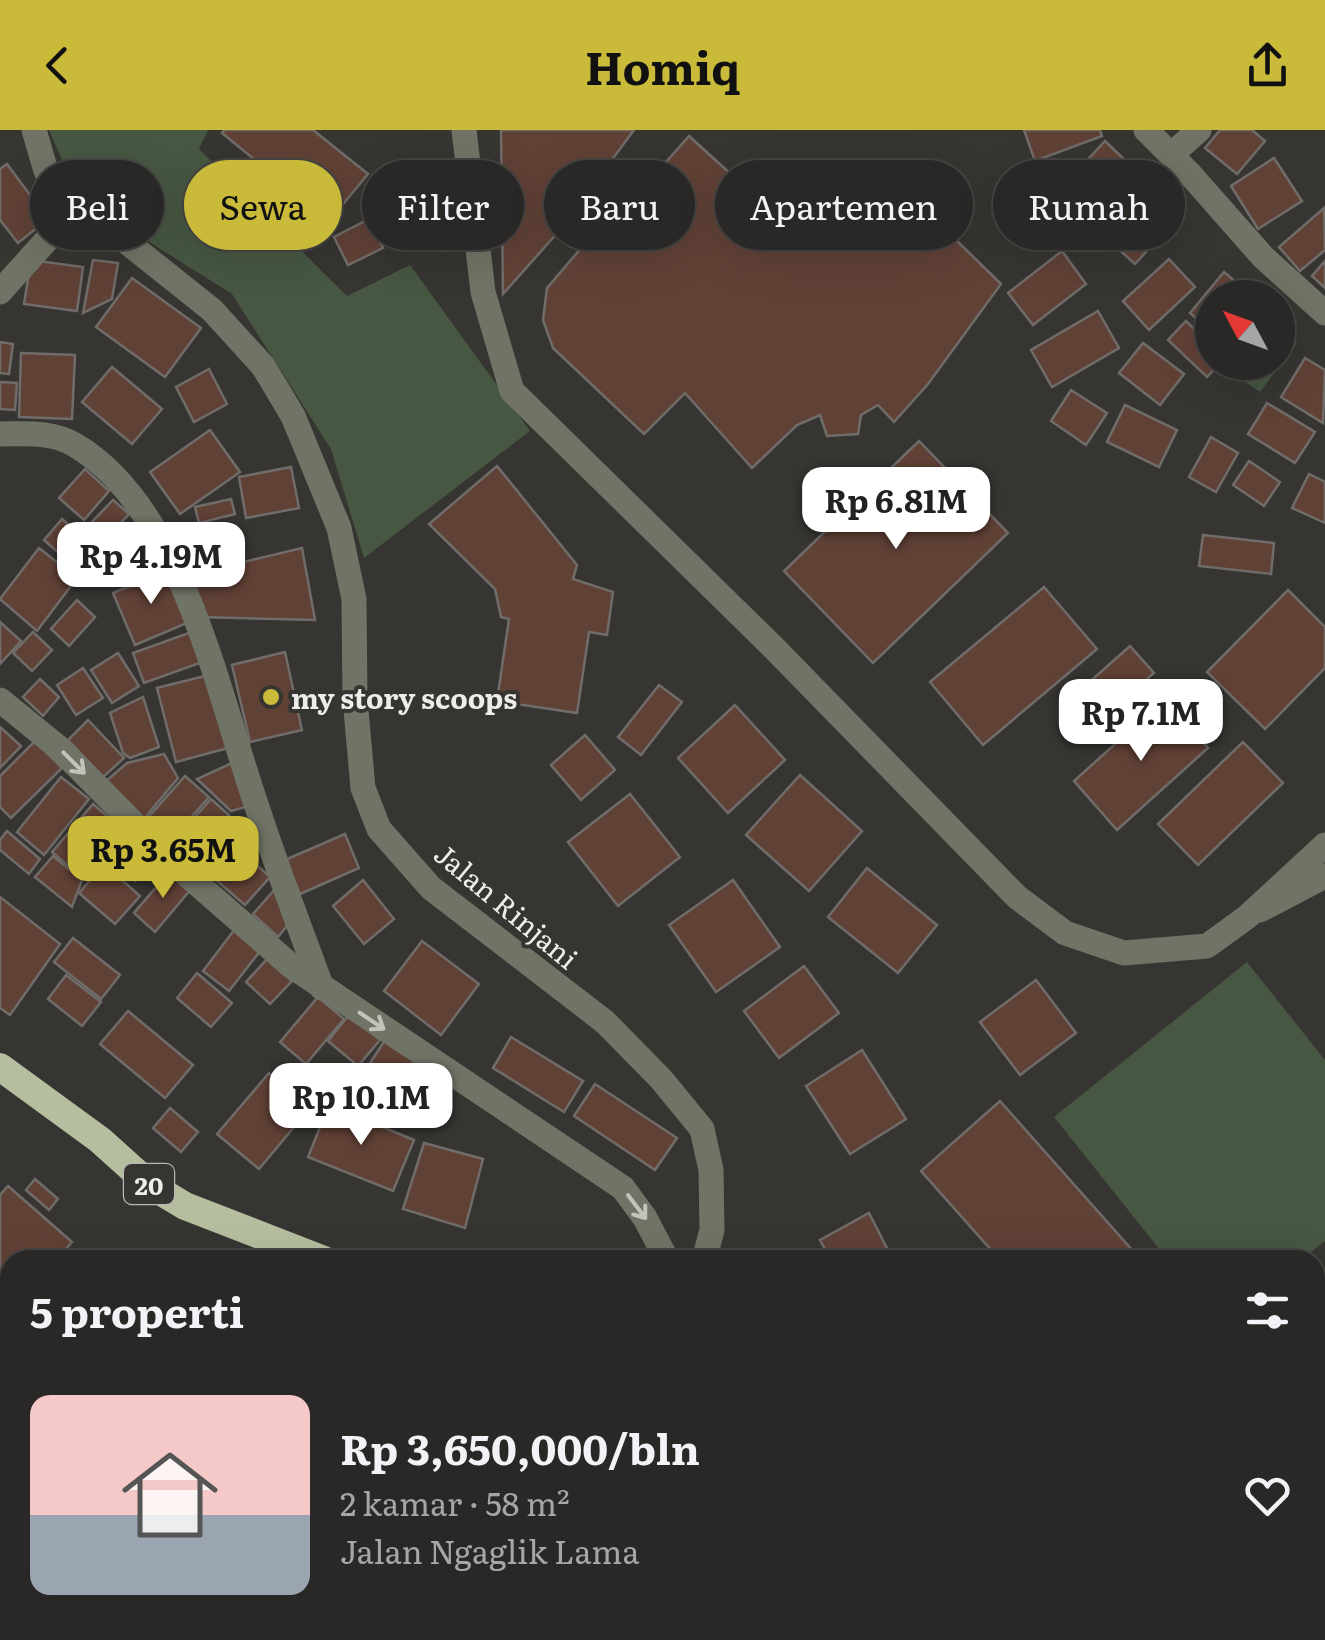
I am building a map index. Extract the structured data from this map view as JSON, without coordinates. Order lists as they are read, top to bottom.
{
  "streets": {
    "highway": ["20"],
    "street": ["Jalan Rinjani"]
  },
  "places": ["my story scoops"],
  "north": "top left",
  "page": {
    "header": "Homiq",
    "chip": [
      "Beli",
      "Sewa",
      "Filter",
      "Baru",
      "Apartemen",
      "Rumah"
    ],
    "price": [
      "Rp 6.81M",
      "Rp 4.19M",
      "Rp 7.1M",
      "Rp 3.65M",
      "Rp 10.1M"
    ],
    "heading": "5 properti",
    "list": [
      {
        "name": "Rp 3,650,000/bln",
        "note": "2 kamar · 58 m² · Jalan Ngaglik Lama"
      }
    ]
  }
}
